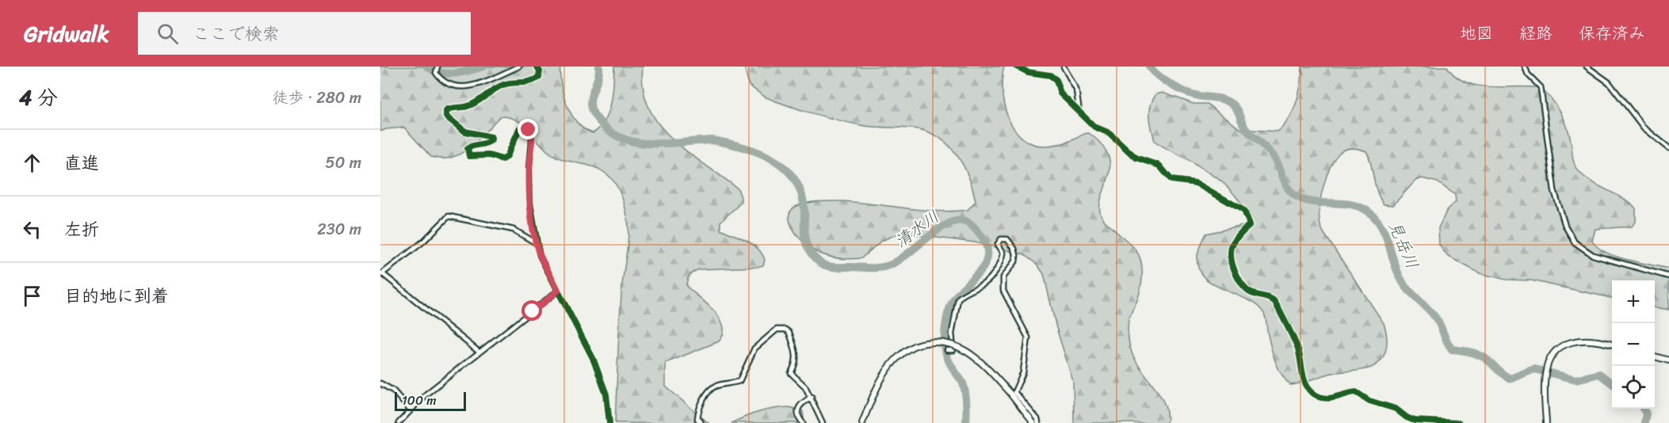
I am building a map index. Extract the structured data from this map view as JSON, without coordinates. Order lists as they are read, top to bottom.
{
  "water": ["清水川", "見岳川"],
  "scale_bar": "100 m",
  "page": {
    "header": "Gridwalk",
    "search": "ここで検索",
    "nav": ["地図", "経路", "保存済み"],
    "heading": ["4 分", "徒歩 · 280 m"],
    "list": [
      ["直進", "50 m"],
      ["左折", "230 m"],
      "目的地に到着"
    ],
    "map_buttons": ["+", "−"],
    "scale": "100 m"
  }
}
